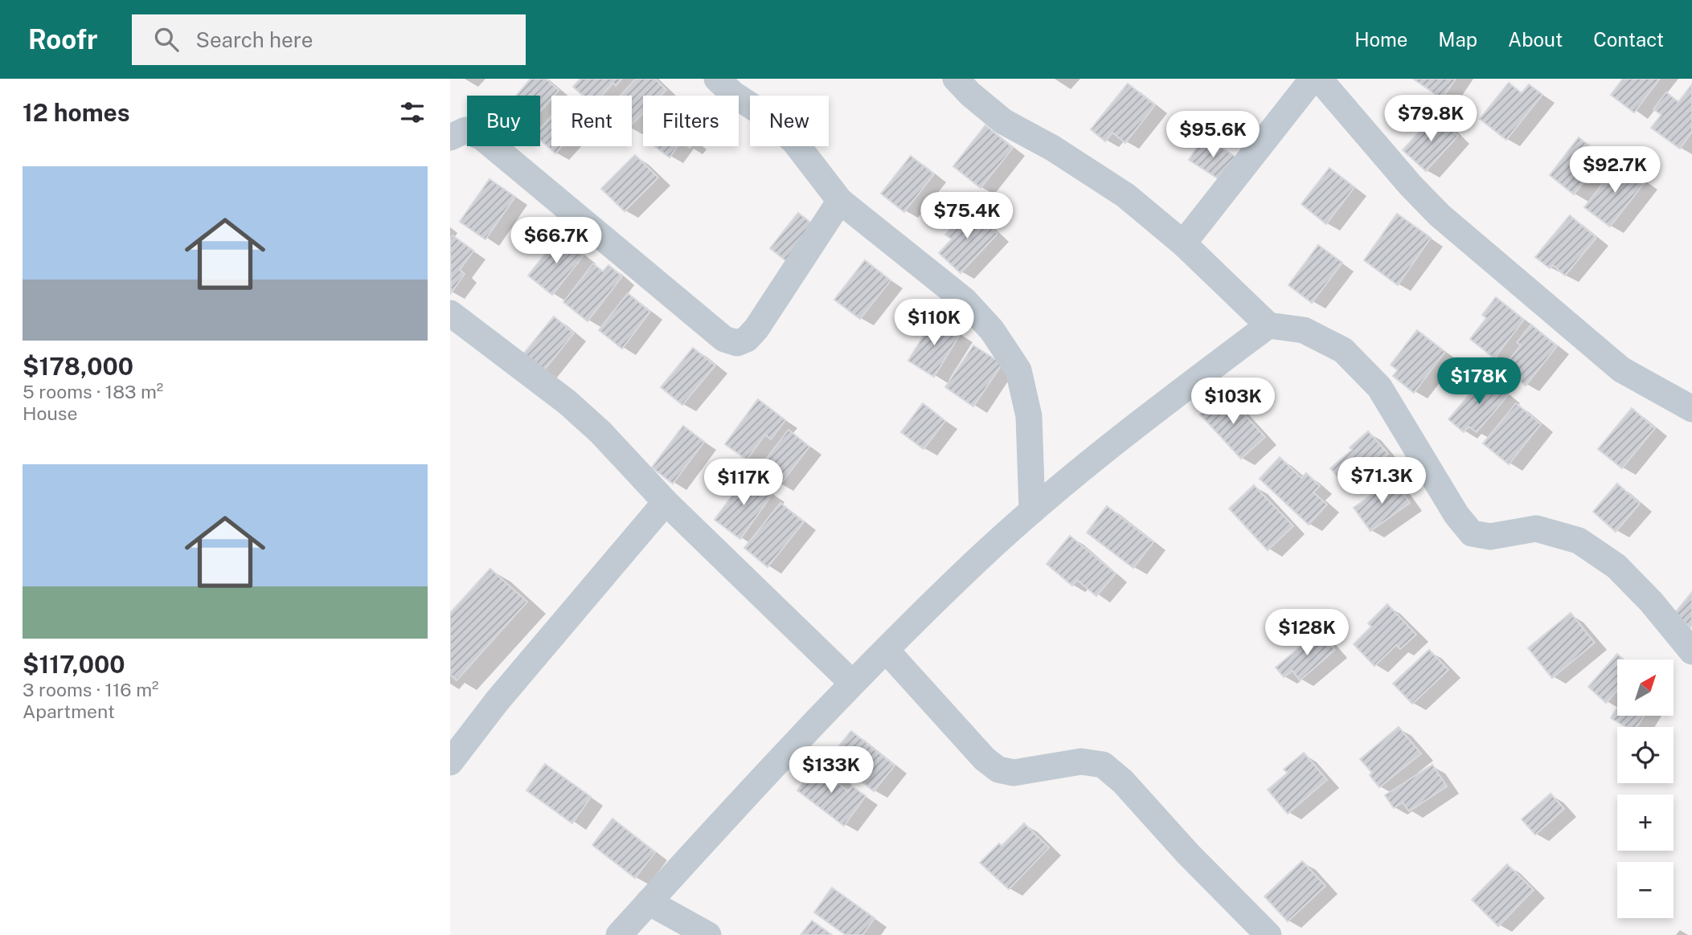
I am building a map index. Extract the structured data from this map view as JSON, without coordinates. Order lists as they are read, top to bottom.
{
  "north": "top right",
  "page": {
    "header": "Roofr",
    "search": "Search here",
    "nav": [
      "Home",
      "Map",
      "About",
      "Contact"
    ],
    "heading": "12 homes",
    "price": [
      "$79.8K",
      "$95.6K",
      "$92.7K",
      "$75.4K",
      "$66.7K",
      "$110K",
      "$178K",
      "$103K",
      "$71.3K",
      "$117K",
      "$128K",
      "$133K"
    ],
    "chip": [
      "Buy",
      "Rent",
      "Filters",
      "New"
    ],
    "list": [
      {
        "name": "$178,000",
        "note": "5 rooms · 183 m² · House"
      },
      {
        "name": "$117,000",
        "note": "3 rooms · 116 m² · Apartment"
      }
    ],
    "map_buttons": ["+", "−"]
  }
}
